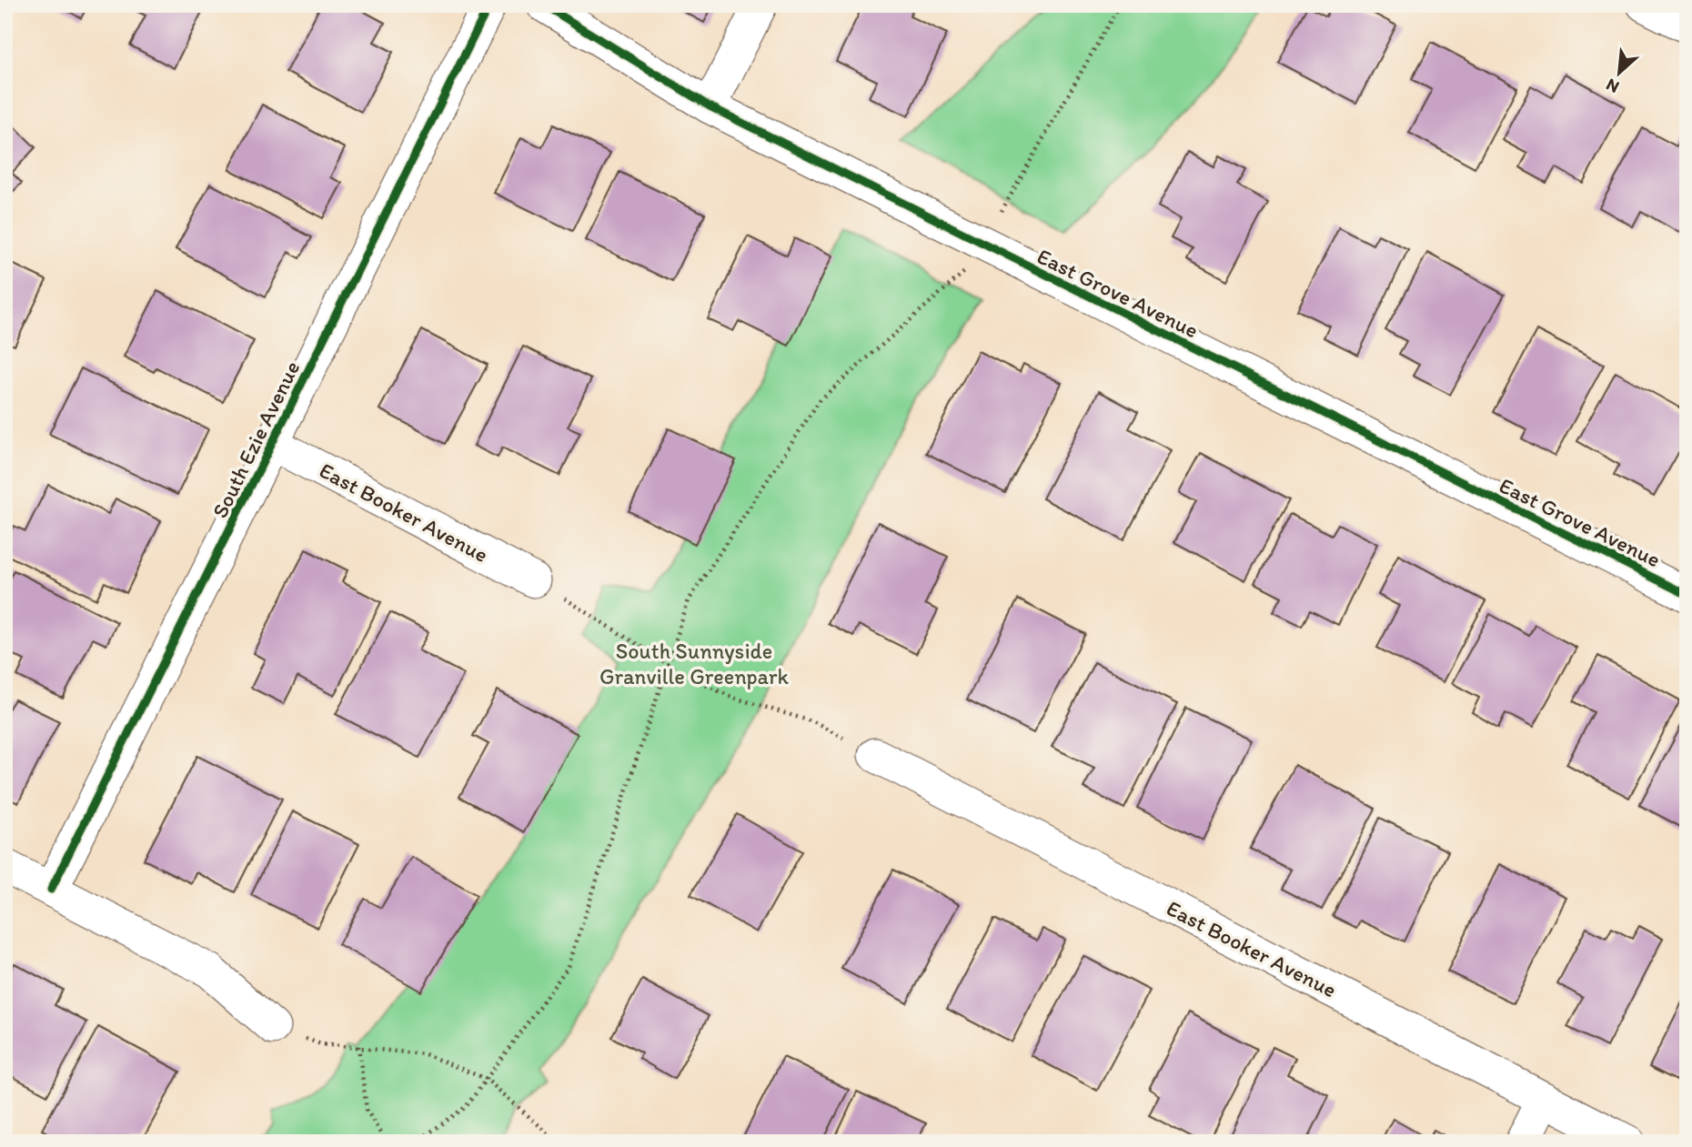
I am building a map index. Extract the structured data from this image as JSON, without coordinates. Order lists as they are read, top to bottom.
{
  "streets": {
    "street": ["East Grove Avenue", "South Ezie Avenue", "East Booker Avenue"]
  },
  "crossings": [
    ["South Ezie Avenue", "East Booker Avenue"]
  ],
  "parks": ["South Sunnyside Granville Greenpark"],
  "north": "bottom left"
}
